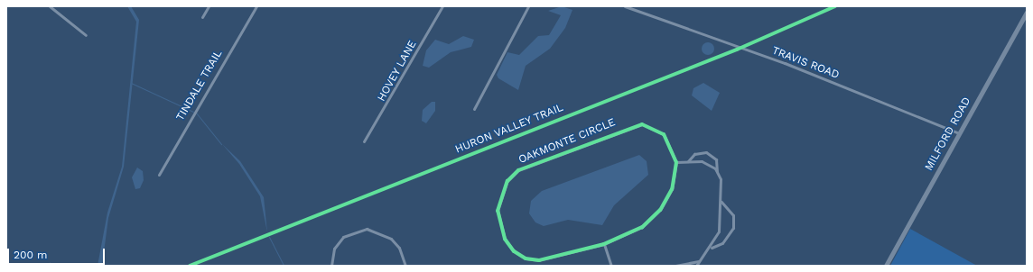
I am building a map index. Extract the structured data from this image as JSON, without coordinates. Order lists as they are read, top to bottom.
{
  "streets": {
    "street": [
      "TRAVIS ROAD",
      "HOVEY LANE",
      "TINDALE TRAIL",
      "MILFORD ROAD",
      "OAKMONTE CIRCLE"
    ],
    "cycle path": ["HURON VALLEY TRAIL"]
  },
  "crossings": [
    ["TRAVIS ROAD", "MILFORD ROAD"]
  ],
  "scale_bar": "200 m"
}
